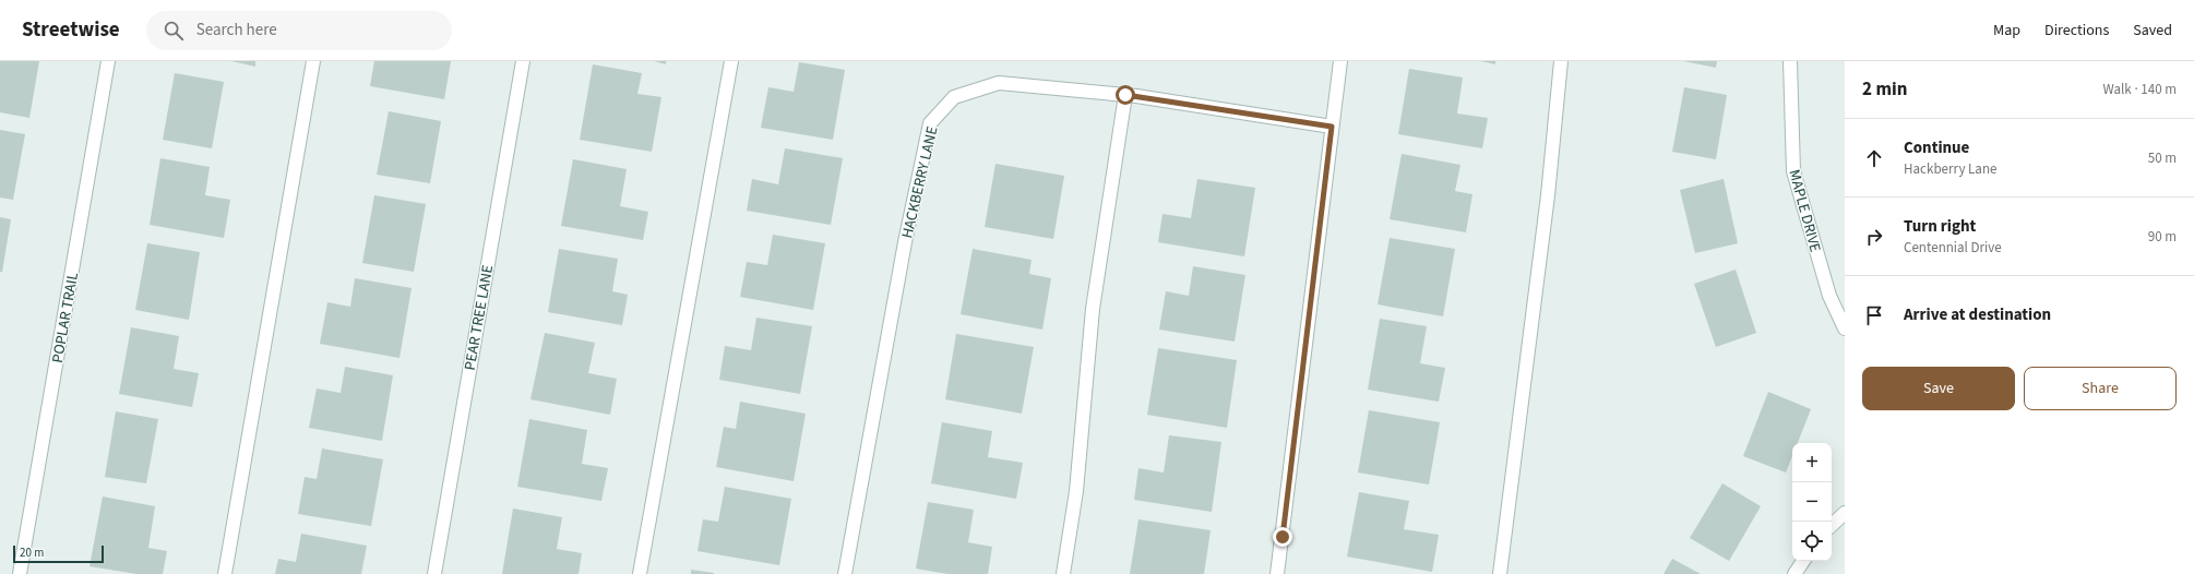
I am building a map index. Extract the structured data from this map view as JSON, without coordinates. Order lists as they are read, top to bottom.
{
  "streets": {
    "street": [
      "HACKBERRY LANE",
      "MAPLE DRIVE",
      "POPLAR TRAIL",
      "PEAR TREE LANE"
    ]
  },
  "scale_bar": "20 m",
  "page": {
    "header": "Streetwise",
    "search": "Search here",
    "nav": ["Map", "Directions", "Saved"],
    "heading": ["2 min", "Walk · 140 m"],
    "list": [
      ["Continue", "Hackberry Lane", "50 m"],
      ["Turn right", "Centennial Drive", "90 m"],
      "Arrive at destination"
    ],
    "buttons": ["Save", "Share"],
    "map_buttons": ["+", "−"],
    "scale": "20 m"
  }
}
